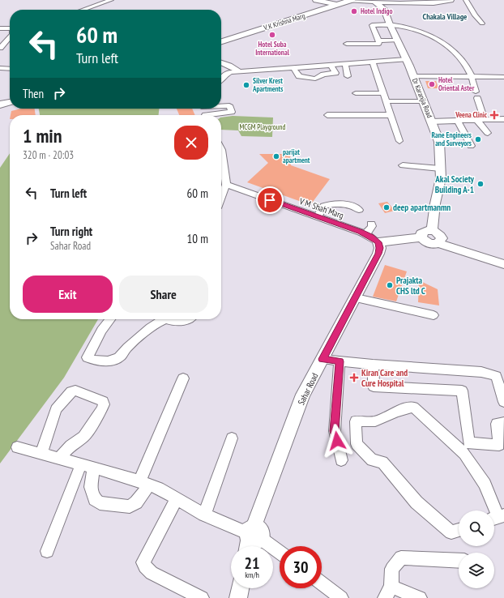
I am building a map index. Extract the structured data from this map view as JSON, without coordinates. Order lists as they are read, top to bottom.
{
  "streets": {
    "main road": ["V K Krishna Marg"],
    "street": ["Dr Karanjia Road", "V M Shah Marg", "Sahar Road"]
  },
  "crossings": [
    ["V M Shah Marg", "Sahar Road"]
  ],
  "districts": ["Chakala Village"],
  "parks": ["MCGM Playground"],
  "places": {
    "other": [
      "Hotel Indigo",
      "Hotel Suba International",
      "Hotel Oriental Aster",
      "Silver Krest Apartments",
      "Rane Engineers and Surveyors",
      "parijat apartment",
      "Akal Society Building A-1",
      "deep apartmanmn",
      "Prajakta CHS ltd C"
    ],
    "health": ["Veena Clinic", "Kiran Care and Cure Hospital"]
  },
  "page": {
    "turn": ["60 m", "Turn left"],
    "then": "Then",
    "heading": ["1 min", "320 m · 20:03"],
    "list": [
      {
        "name": "Turn left",
        "value": "60 m"
      },
      {
        "name": "Turn right",
        "note": "Sahar Road",
        "value": "10 m"
      }
    ],
    "buttons": ["Exit", "Share"],
    "speed": "21 km/h",
    "limit": "30"
  }
}
